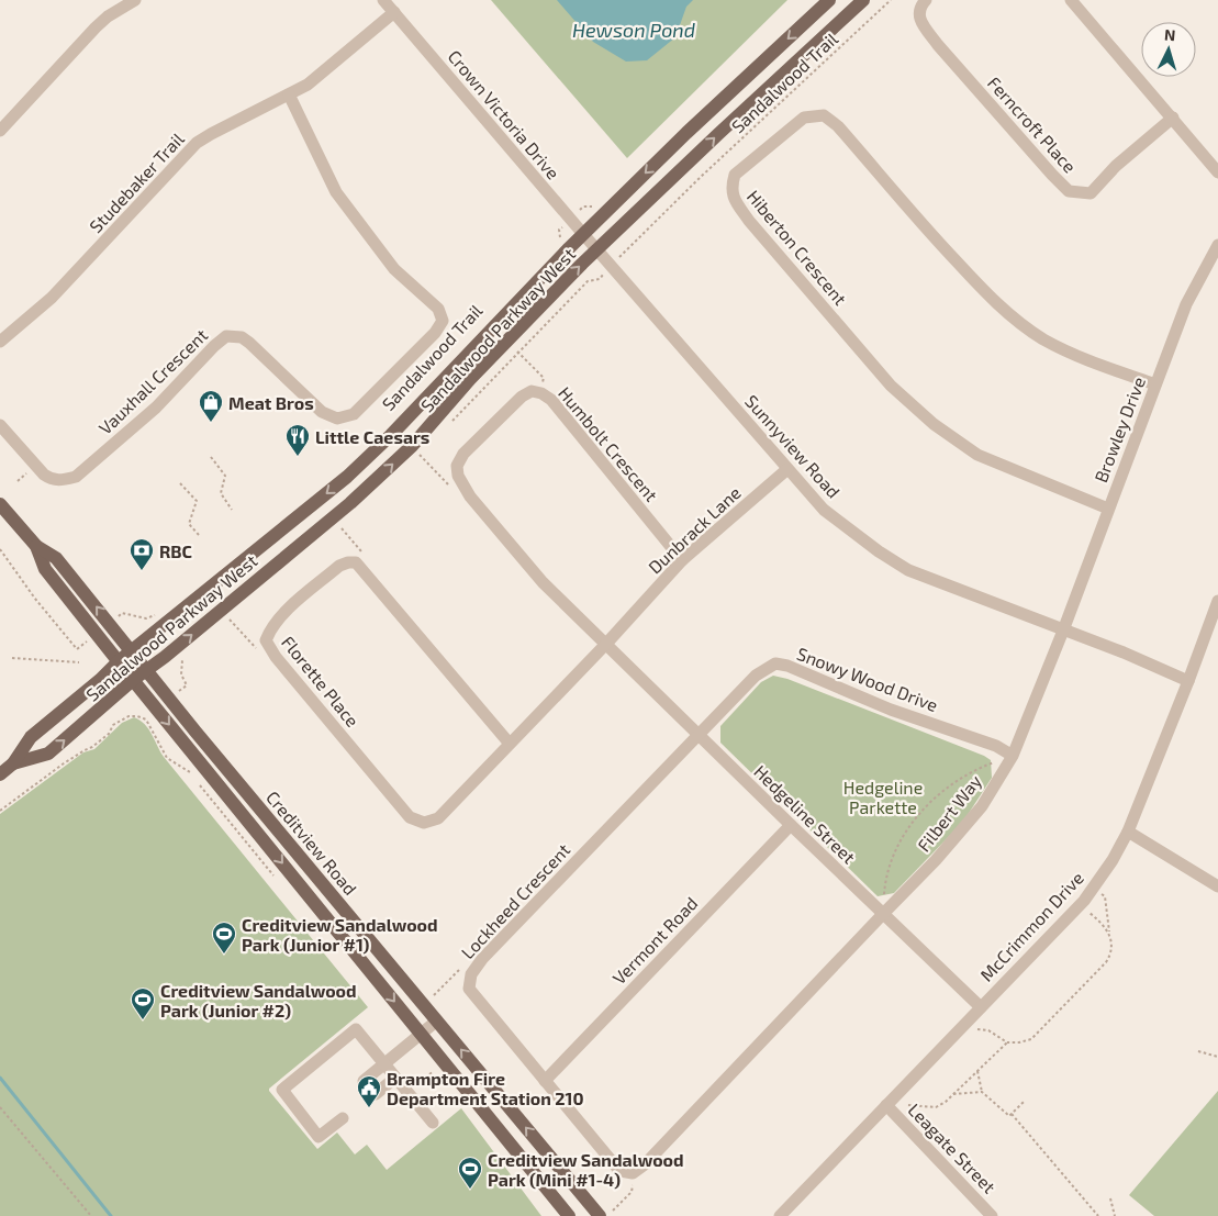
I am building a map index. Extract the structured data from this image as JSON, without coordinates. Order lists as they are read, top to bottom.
{
  "streets": {
    "main road": ["Sandalwood Parkway West", "Creditview Road"],
    "street": [
      "Crown Victoria Drive",
      "Ferncroft Place",
      "Studebaker Trail",
      "Hiberton Crescent",
      "Vauxhall Crescent",
      "Browley Drive",
      "Humbolt Crescent",
      "Sunnyview Road",
      "Dunbrack Lane",
      "Snowy Wood Drive",
      "Florette Place",
      "Filbert Way",
      "Hedgeline Street",
      "Lockheed Crescent",
      "McCrimmon Drive",
      "Vermont Road",
      "Leagate Street"
    ],
    "path": ["Sandalwood Trail"]
  },
  "crossings": [
    ["Crown Victoria Drive", "Studebaker Trail"],
    ["Crown Victoria Drive", "Sandalwood Parkway West"],
    ["Crown Victoria Drive", "Sunnyview Road"],
    ["Studebaker Trail", "Vauxhall Crescent"],
    ["Hiberton Crescent", "Browley Drive"],
    ["Sandalwood Parkway West", "Sunnyview Road"],
    ["Sandalwood Parkway West", "Creditview Road"],
    ["Browley Drive", "Sunnyview Road"],
    ["Browley Drive", "Filbert Way"],
    ["Humbolt Crescent", "Dunbrack Lane"],
    ["Sunnyview Road", "Dunbrack Lane"],
    ["Sunnyview Road", "Filbert Way"],
    ["Sunnyview Road", "McCrimmon Drive"],
    ["Dunbrack Lane", "Florette Place"],
    ["Dunbrack Lane", "Hedgeline Street"],
    ["Snowy Wood Drive", "Filbert Way"],
    ["Snowy Wood Drive", "Hedgeline Street"],
    ["Snowy Wood Drive", "Lockheed Crescent"],
    ["Florette Place", "Hedgeline Street"],
    ["Filbert Way", "Hedgeline Street"],
    ["Hedgeline Street", "Lockheed Crescent"],
    ["Hedgeline Street", "McCrimmon Drive"],
    ["Hedgeline Street", "Vermont Road"],
    ["Lockheed Crescent", "Vermont Road"],
    ["McCrimmon Drive", "Leagate Street"]
  ],
  "water": ["Hewson Pond"],
  "parks": ["Hedgeline Parkette"],
  "places": {
    "shop": ["Meat Bros"],
    "restaurant": ["Little Caesars"],
    "bank": ["RBC"],
    "sports": ["Creditview Sandalwood Park (Junior #1)", "Creditview Sandalwood Park (Junior #2)", "Creditview Sandalwood Park (Mini #1-4)"],
    "public building": ["Brampton Fire Department Station 210"]
  },
  "north": "top"
}
